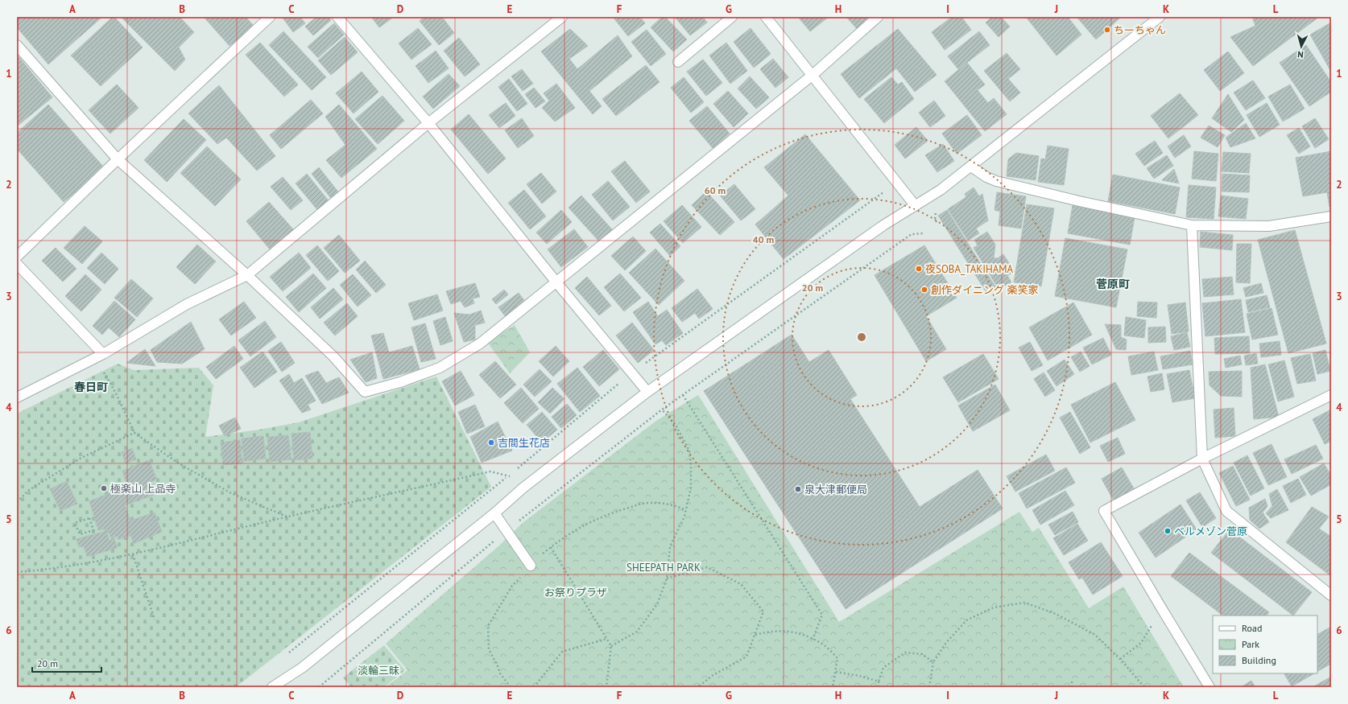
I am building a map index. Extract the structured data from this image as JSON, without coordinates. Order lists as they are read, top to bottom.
{
  "districts": ["菅原町", "春日町"],
  "parks": ["SHEEPATH PARK", "お祭りプラザ", "淡輪三昧"],
  "places": [
    "ちーちゃん",
    "夜SOBA_TAKIHAMA",
    "創作ダイニング 楽笑家",
    "吉間生花店",
    "極楽山 上品寺",
    "泉大津郵便局",
    "ベルメゾン菅原"
  ],
  "legend": ["Road", "Park", "Building"],
  "scale_bar": "20 m",
  "north": "bottom",
  "grid": {
    "columns": [
      "A",
      "B",
      "C",
      "D",
      "E",
      "F",
      "G",
      "H",
      "I",
      "J",
      "K",
      "L"
    ],
    "rows": [
      "1",
      "2",
      "3",
      "4",
      "5",
      "6"
    ]
  },
  "rings": ["60 m", "40 m", "20 m"]
}
